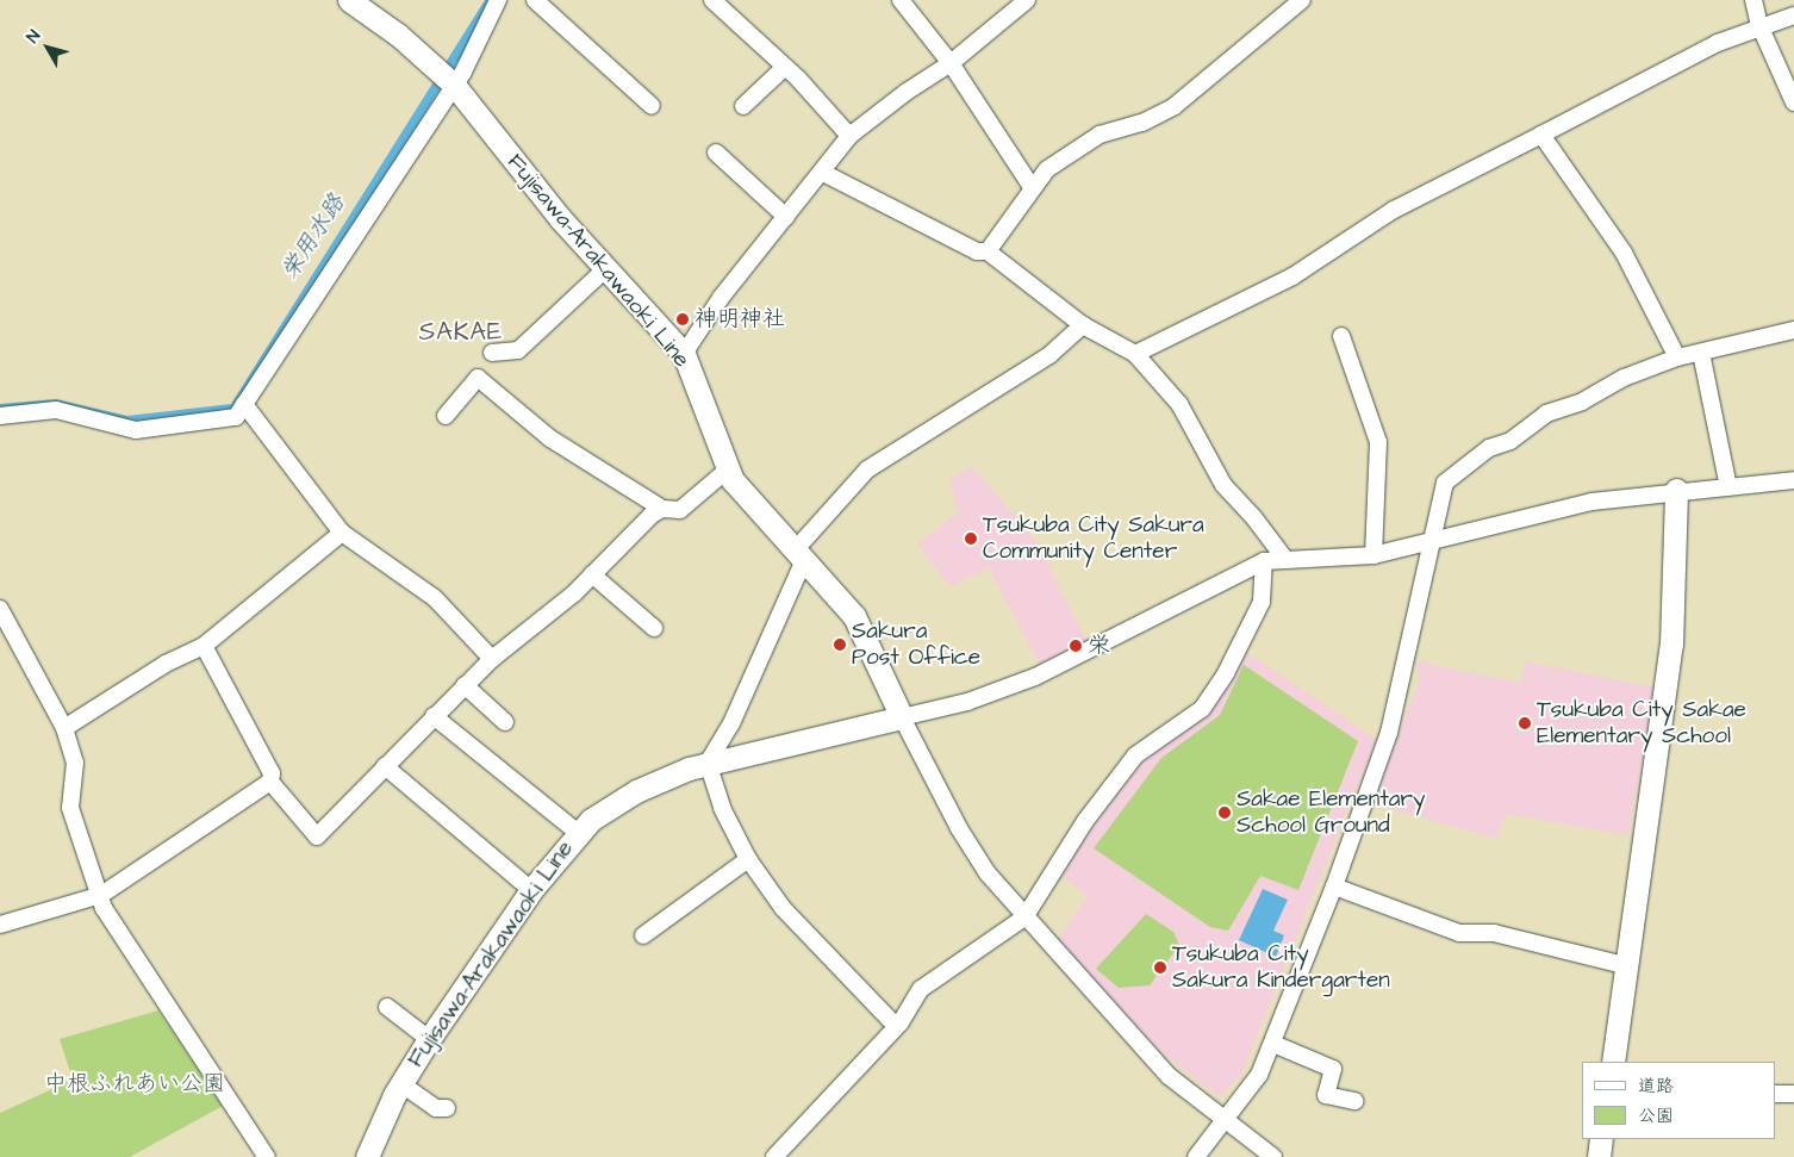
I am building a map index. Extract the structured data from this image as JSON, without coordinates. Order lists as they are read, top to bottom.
{
  "streets": {
    "main road": ["Fujisawa-Arakawaoki Line"]
  },
  "districts": ["SAKAE"],
  "water": ["栄用水路"],
  "parks": ["中根ふれあい公園"],
  "places": [
    "神明神社",
    "Tsukuba City Sakura Community Center",
    "Sakura Post Office",
    "栄",
    "Tsukuba City Sakae Elementary School",
    "Sakae Elementary School Ground",
    "Tsukuba City Sakura Kindergarten"
  ],
  "legend": ["道路", "公園"],
  "north": "top left"
}
